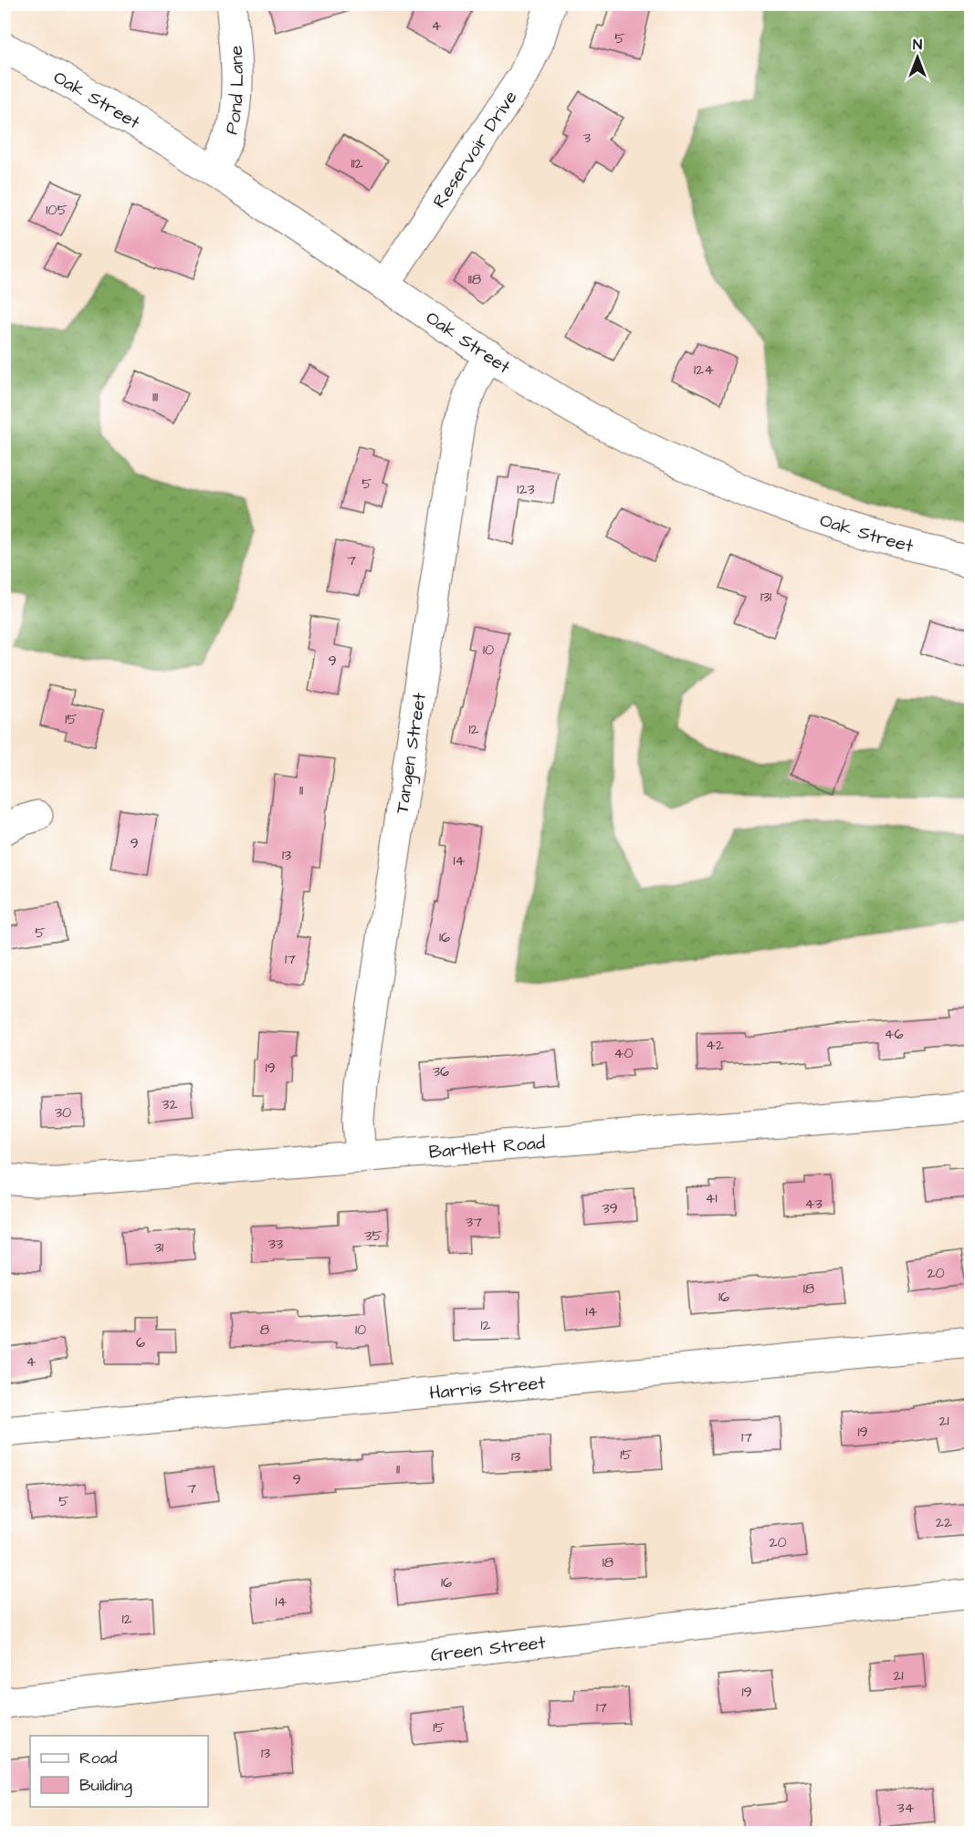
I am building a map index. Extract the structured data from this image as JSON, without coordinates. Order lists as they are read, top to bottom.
{
  "streets": {
    "street": [
      "Pond Lane",
      "Oak Street",
      "Reservoir Drive",
      "Tangen Street",
      "Bartlett Road",
      "Harris Street",
      "Green Street"
    ]
  },
  "crossings": [
    ["Pond Lane", "Oak Street"],
    ["Oak Street", "Reservoir Drive"],
    ["Oak Street", "Tangen Street"],
    ["Tangen Street", "Bartlett Road"]
  ],
  "house_numbers": [
    "4",
    "5",
    "3",
    "112",
    "105",
    "118",
    "124",
    "111",
    "5",
    "123",
    "7",
    "131",
    "10",
    "9",
    "15",
    "12",
    "11",
    "9",
    "13",
    "14",
    "5",
    "16",
    "17",
    "46",
    "42",
    "40",
    "19",
    "36",
    "32",
    "30",
    "41",
    "43",
    "39",
    "37",
    "35",
    "33",
    "31",
    "20",
    "18",
    "16",
    "14",
    "12",
    "8",
    "10",
    "6",
    "4",
    "21",
    "19",
    "17",
    "15",
    "13",
    "11",
    "9",
    "7",
    "5",
    "22",
    "20",
    "18",
    "16",
    "14",
    "12",
    "21",
    "19",
    "17",
    "15",
    "13",
    "34"
  ],
  "legend": ["Road", "Building"],
  "north": "top"
}
